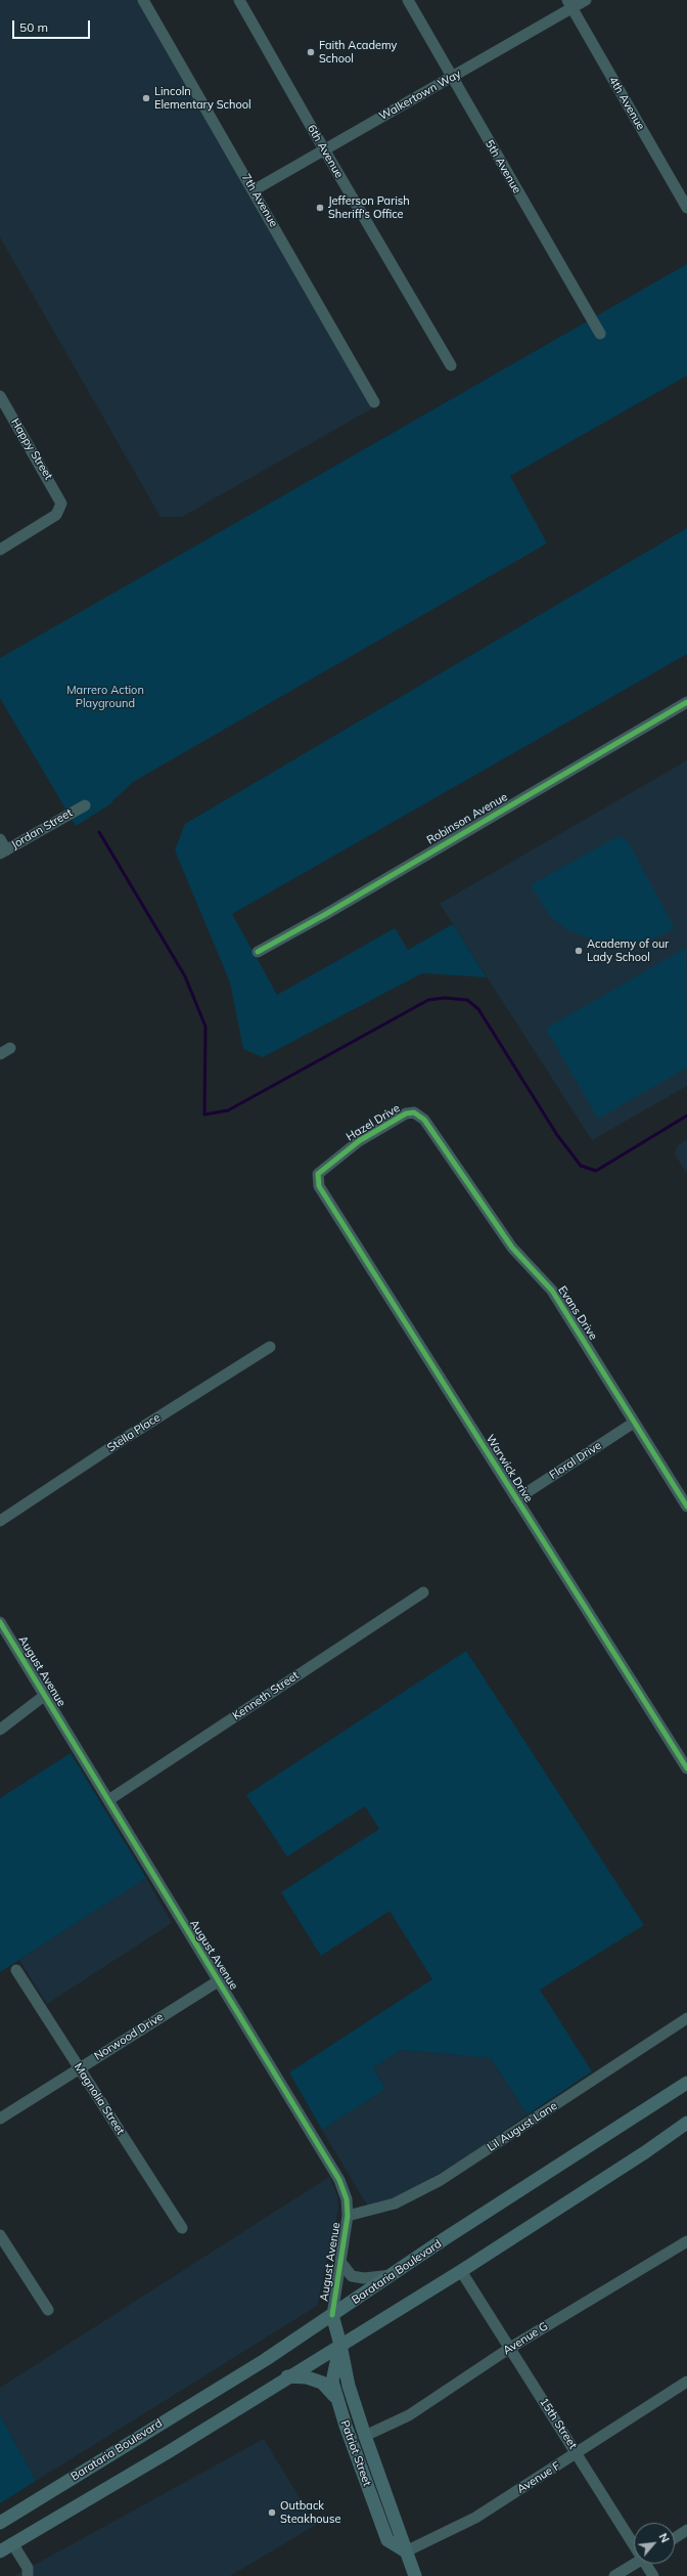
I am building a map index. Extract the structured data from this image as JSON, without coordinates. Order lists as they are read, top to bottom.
{
  "streets": {
    "main road": ["Barataria Boulevard", "Patriot Street"],
    "street": [
      "Walkertown Way",
      "4th Avenue",
      "6th Avenue",
      "5th Avenue",
      "7th Avenue",
      "Happy Street",
      "Robinson Avenue",
      "Jordan Street",
      "Hazel Drive",
      "Evans Drive",
      "Stella Place",
      "Floral Drive",
      "Warwick Drive",
      "August Avenue",
      "Kenneth Street",
      "Norwood Drive",
      "Magnolia Street",
      "Lil August Lane",
      "Avenue G",
      "15th Street",
      "Avenue F"
    ]
  },
  "crossings": [
    ["Walkertown Way", "4th Avenue"],
    ["Walkertown Way", "6th Avenue"],
    ["Walkertown Way", "5th Avenue"],
    ["Walkertown Way", "7th Avenue"],
    ["Hazel Drive", "Evans Drive"],
    ["Hazel Drive", "Warwick Drive"],
    ["Evans Drive", "Floral Drive"],
    ["Floral Drive", "Warwick Drive"],
    ["August Avenue", "Kenneth Street"],
    ["August Avenue", "Norwood Drive"],
    ["August Avenue", "Lil August Lane"],
    ["August Avenue", "Barataria Boulevard"],
    ["August Avenue", "Patriot Street"],
    ["Norwood Drive", "Magnolia Street"],
    ["Barataria Boulevard", "Patriot Street"],
    ["Avenue G", "15th Street"],
    ["Avenue G", "Patriot Street"],
    ["15th Street", "Avenue F"],
    ["Patriot Street", "Avenue F"]
  ],
  "parks": ["Marrero Action Playground"],
  "places": [
    "Faith Academy School",
    "Lincoln Elementary School",
    "Jefferson Parish Sheriff's Office",
    "Academy of our Lady School",
    "Outback Steakhouse"
  ],
  "scale_bar": "50 m",
  "north": "top right"
}
